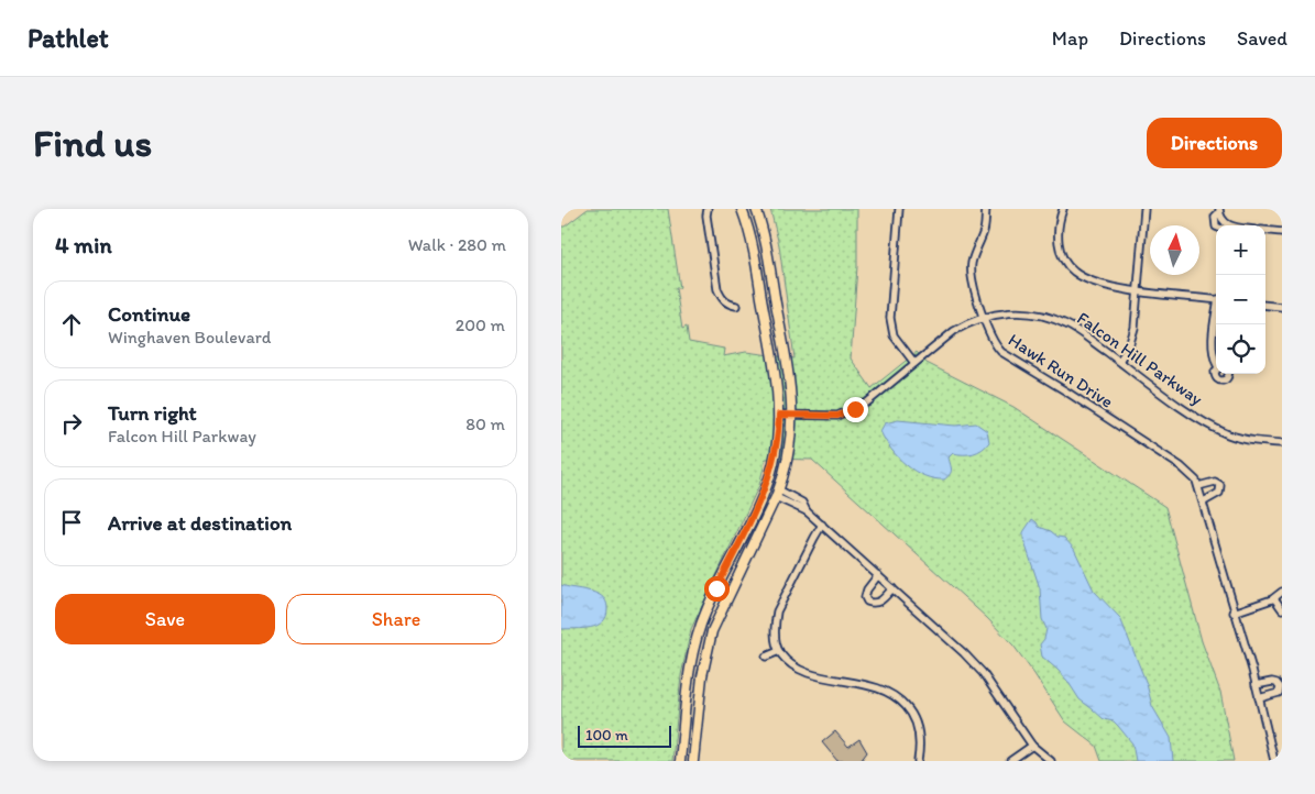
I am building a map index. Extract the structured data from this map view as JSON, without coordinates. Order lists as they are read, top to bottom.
{
  "streets": {
    "street": ["Falcon Hill Parkway", "Hawk Run Drive"]
  },
  "crossings": [
    ["Falcon Hill Parkway", "Hawk Run Drive"]
  ],
  "scale_bar": "100 m",
  "north": "top",
  "page": {
    "header": "Pathlet",
    "nav": ["Map", "Directions", "Saved"],
    "buttons": [
      "Directions",
      ["Save", "Share"]
    ],
    "title": "Find us",
    "heading": ["4 min", "Walk · 280 m"],
    "map_buttons": ["+", "−"],
    "list": [
      ["Continue", "Winghaven Boulevard", "200 m"],
      ["Turn right", "Falcon Hill Parkway", "80 m"],
      "Arrive at destination"
    ],
    "scale": "100 m"
  }
}
